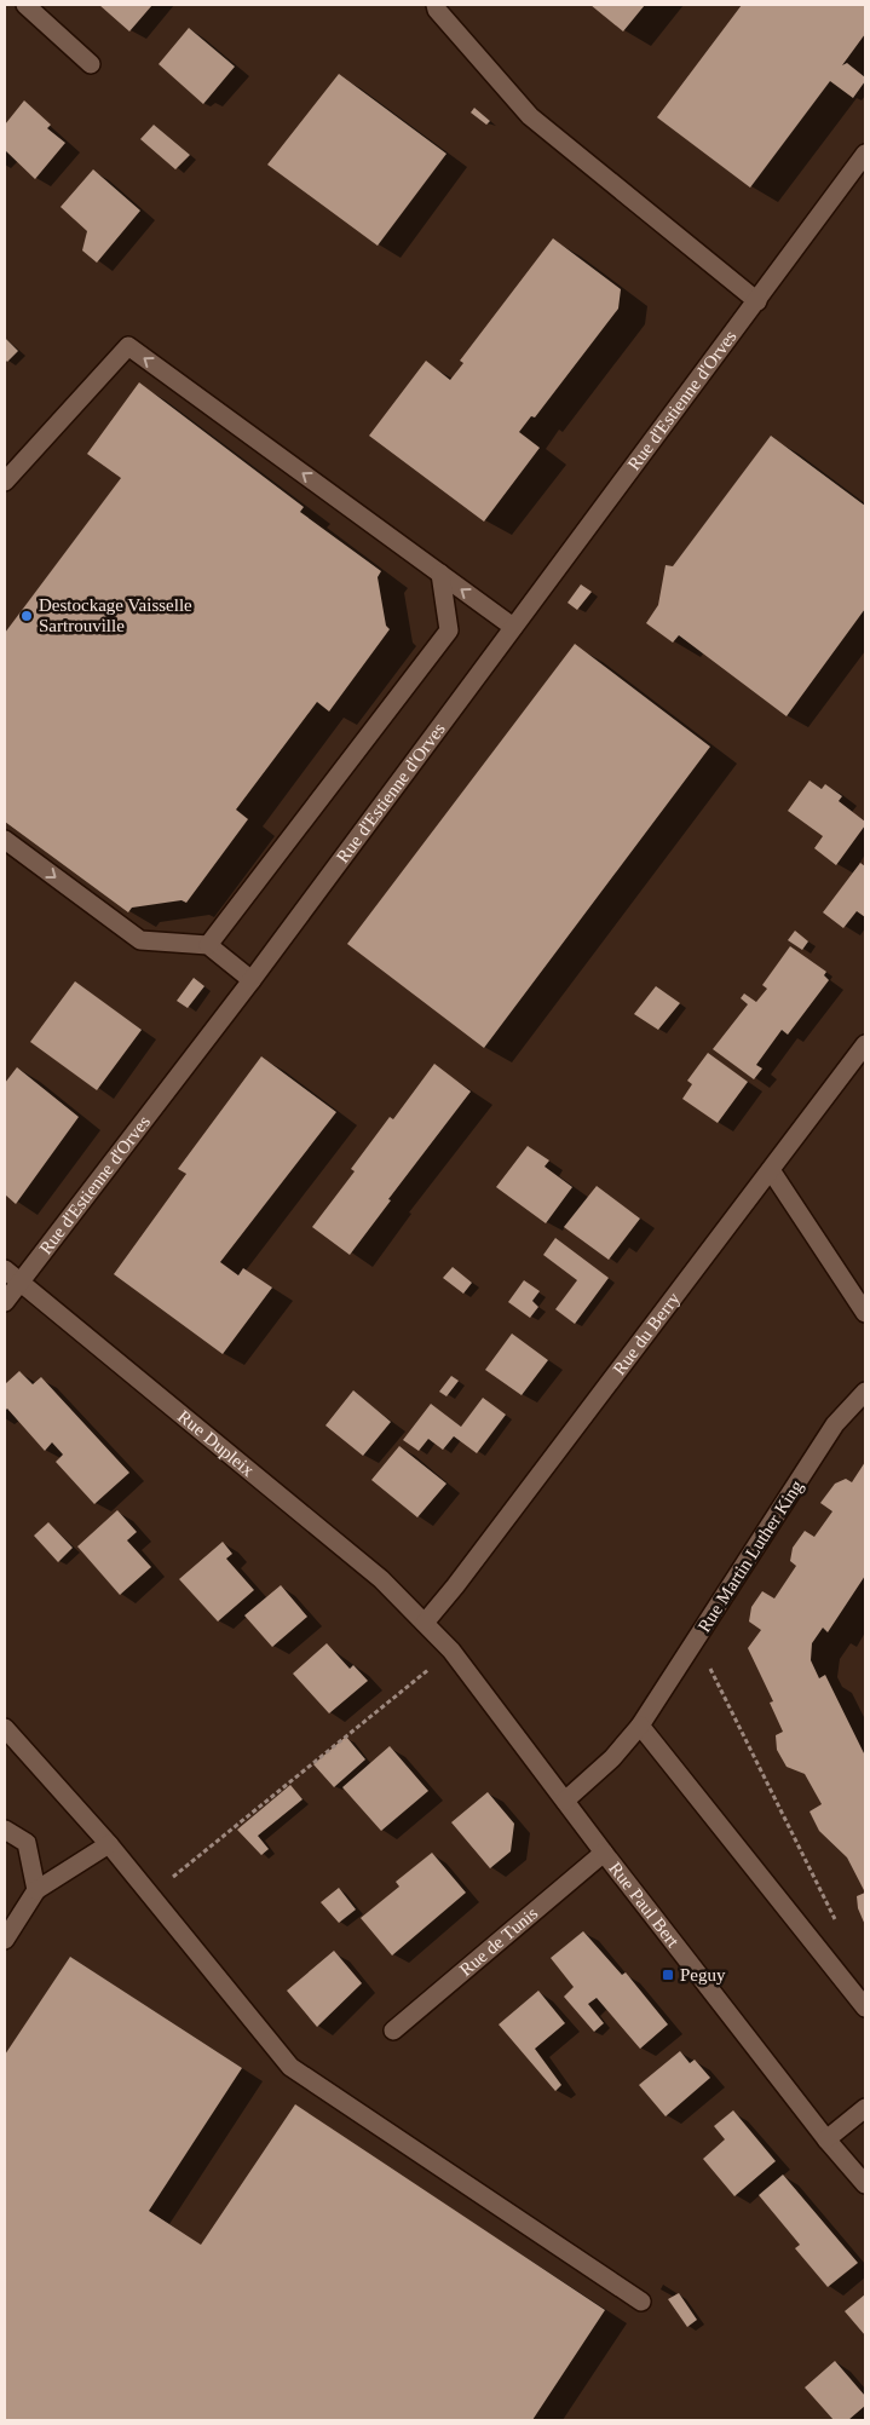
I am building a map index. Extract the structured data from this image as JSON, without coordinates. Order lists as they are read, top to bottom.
{
  "streets": {
    "street": [
      "Rue d'Estienne d'Orves",
      "Rue du Berry",
      "Rue Dupleix",
      "Rue Martin Luther King",
      "Rue Paul Bert",
      "Rue de Tunis"
    ]
  },
  "crossings": [
    ["Rue d'Estienne d'Orves", "Rue Dupleix"],
    ["Rue du Berry", "Rue Dupleix"],
    ["Rue du Berry", "Rue Paul Bert"],
    ["Rue Dupleix", "Rue Paul Bert"],
    ["Rue Martin Luther King", "Rue Paul Bert"],
    ["Rue Paul Bert", "Rue de Tunis"]
  ],
  "places": {
    "other": ["Destockage Vaisselle Sartrouville"],
    "transit": ["Peguy"]
  }
}
